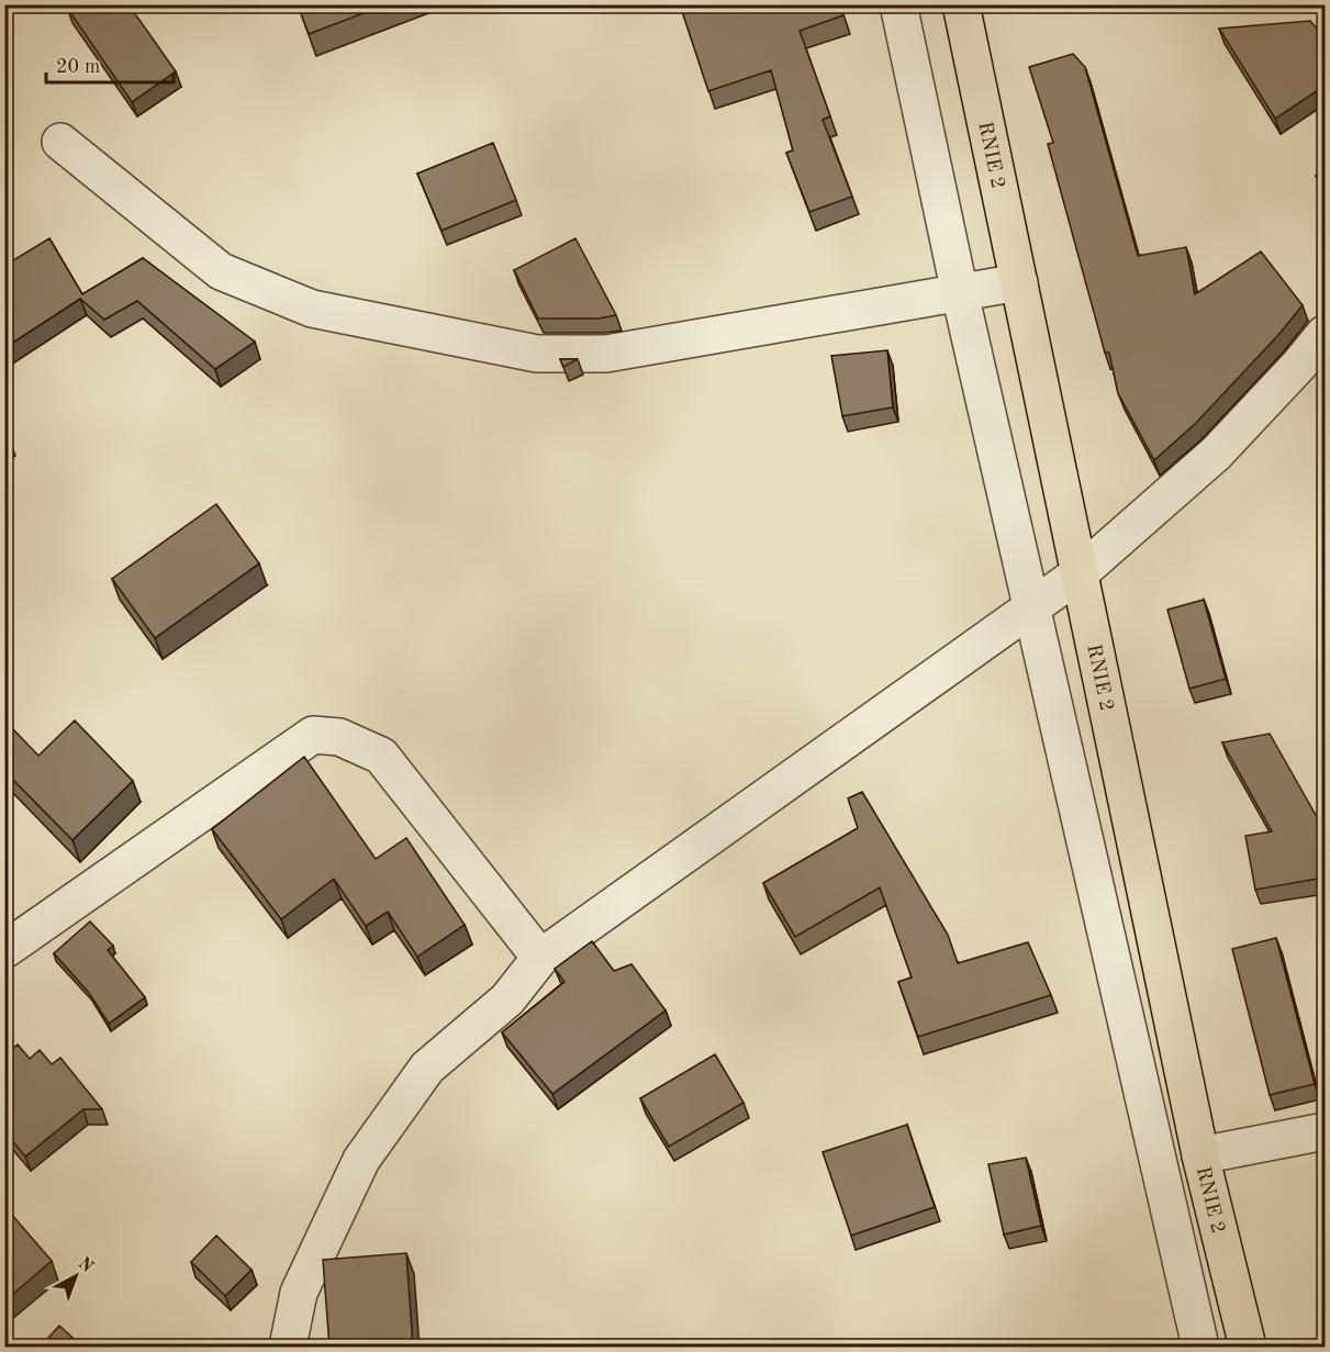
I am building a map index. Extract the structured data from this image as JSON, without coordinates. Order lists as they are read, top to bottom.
{
  "streets": {
    "highway": ["RNIE 2"]
  },
  "scale_bar": "20 m",
  "north": "top right"
}
